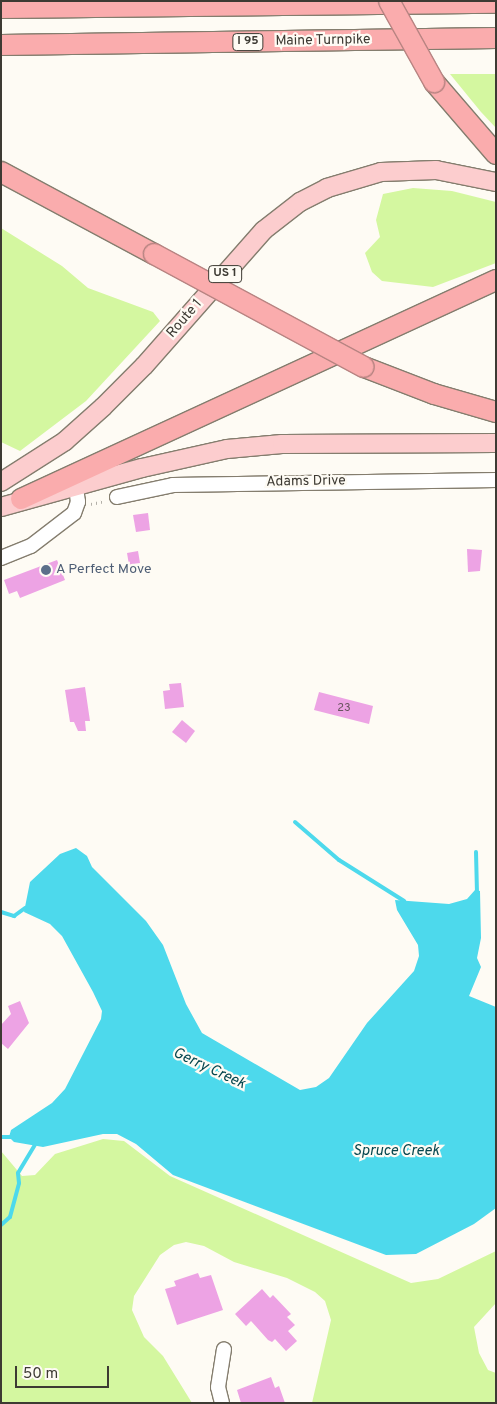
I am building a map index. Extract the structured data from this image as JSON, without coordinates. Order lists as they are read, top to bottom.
{
  "streets": {
    "highway": ["Maine Turnpike", "I 95"],
    "main road": ["US 1", "Route 1"],
    "street": ["Adams Drive"]
  },
  "water": ["Gerry Creek", "Spruce Creek"],
  "places": ["A Perfect Move"],
  "house_numbers": ["23"],
  "scale_bar": "50 m"
}
